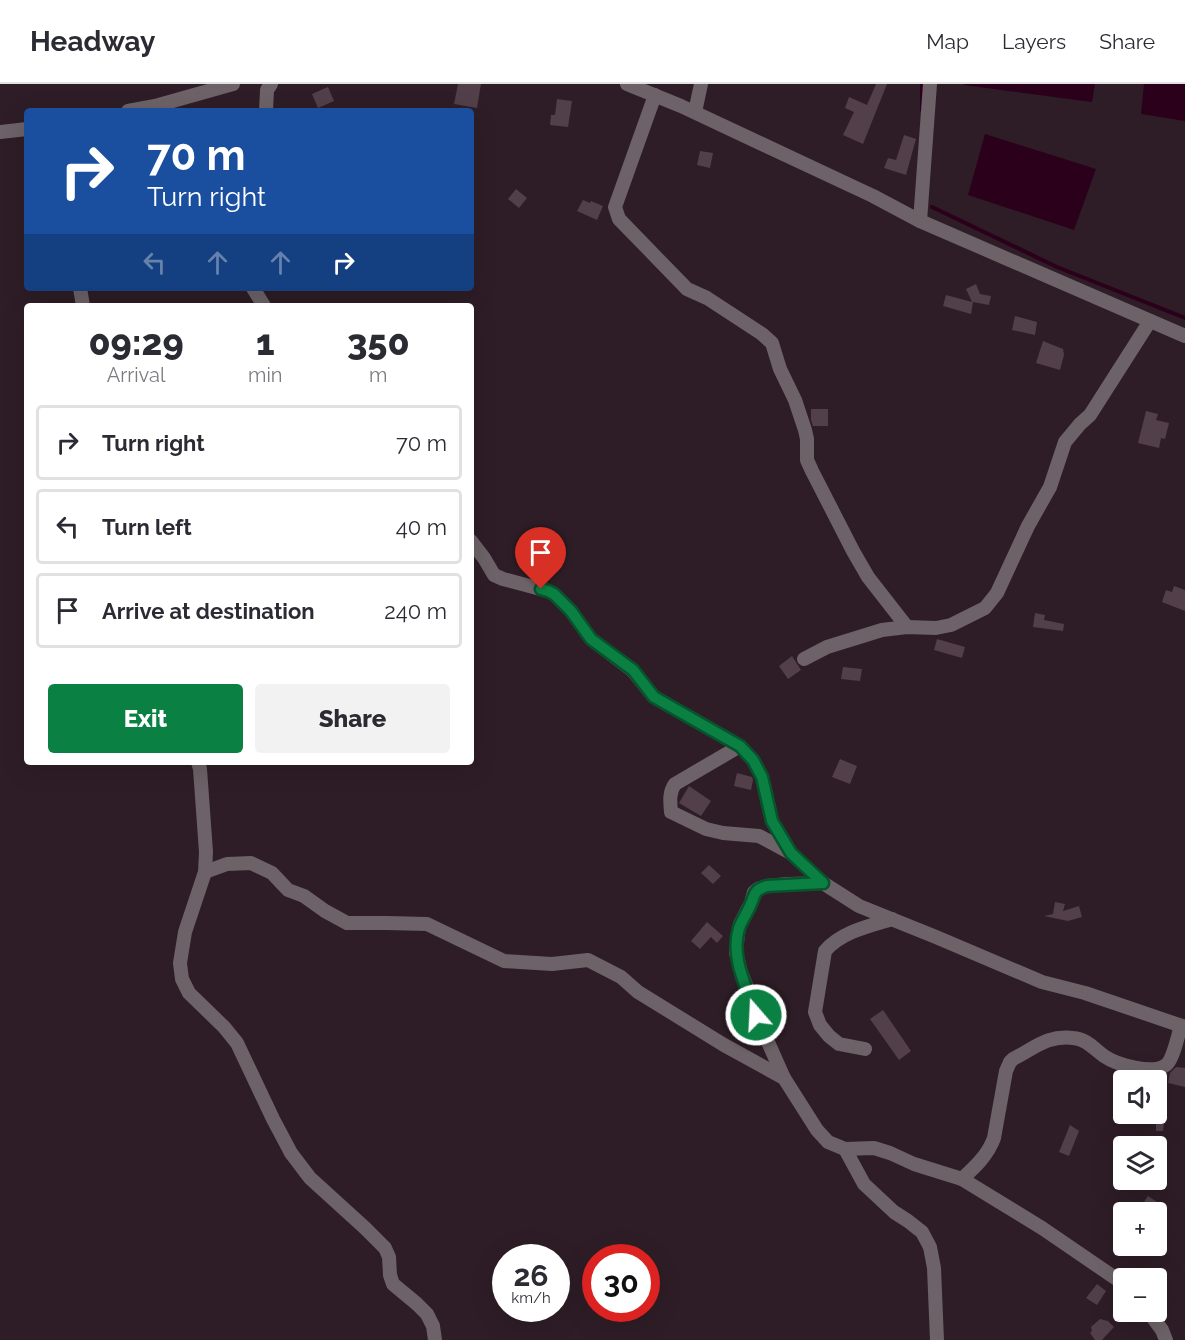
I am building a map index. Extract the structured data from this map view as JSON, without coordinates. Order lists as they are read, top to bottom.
{
  "page": {
    "header": "Headway",
    "nav": ["Map", "Layers", "Share"],
    "turn": ["70 m", "Turn right"],
    "eta": [
      "09:29",
      "Arrival",
      "1",
      "min",
      "350",
      "m"
    ],
    "list": [
      {
        "name": "Turn right",
        "value": "70 m"
      },
      {
        "name": "Turn left",
        "value": "40 m"
      },
      {
        "name": "Arrive at destination",
        "value": "240 m"
      }
    ],
    "buttons": ["Exit", "Share"],
    "map_buttons": ["+", "−"],
    "speed": "26 km/h",
    "limit": "30"
  }
}
